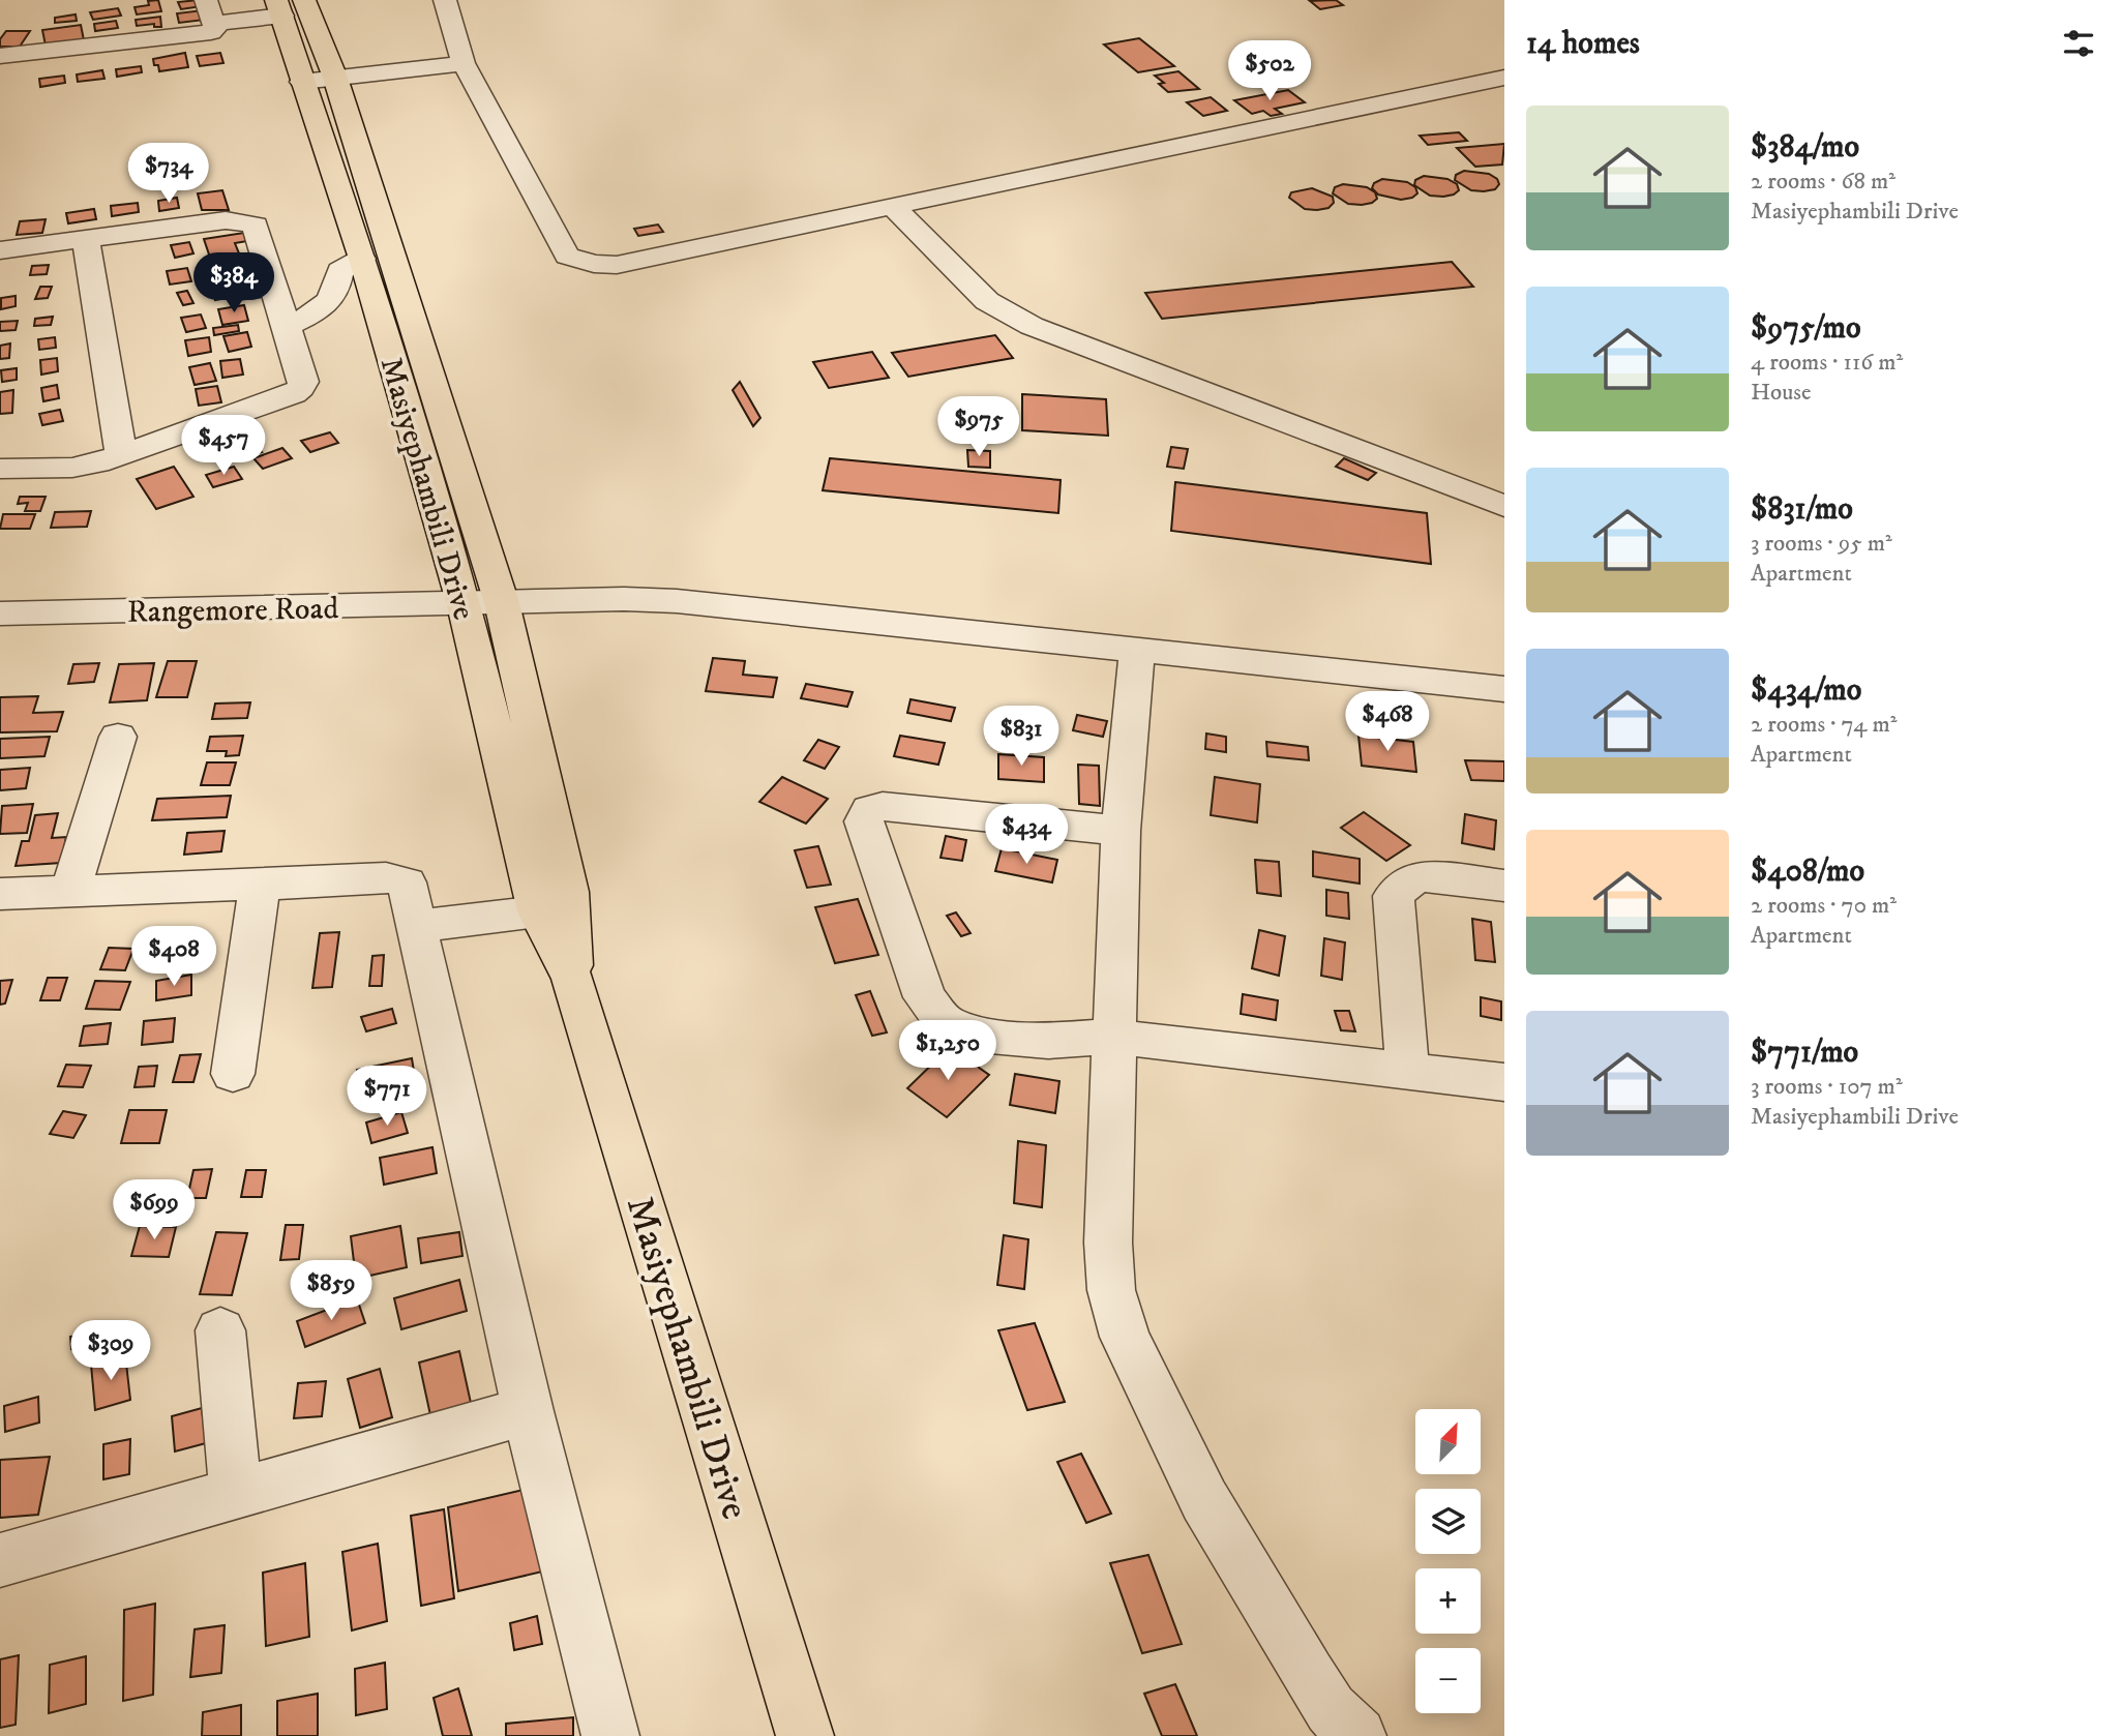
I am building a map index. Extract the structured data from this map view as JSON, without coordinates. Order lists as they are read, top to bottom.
{
  "streets": {
    "main road": ["Masiyephambili Drive"],
    "street": ["Rangemore Road"]
  },
  "crossings": [
    ["Masiyephambili Drive", "Rangemore Road"]
  ],
  "north": "top right",
  "page": {
    "heading": "14 homes",
    "price": [
      "$502",
      "$734",
      "$384",
      "$975",
      "$457",
      "$468",
      "$831",
      "$434",
      "$408",
      "$1,250",
      "$771",
      "$699",
      "$859",
      "$309"
    ],
    "list": [
      {
        "name": "$384/mo",
        "note": "2 rooms · 68 m² · Masiyephambili Drive"
      },
      {
        "name": "$975/mo",
        "note": "4 rooms · 116 m² · House"
      },
      {
        "name": "$831/mo",
        "note": "3 rooms · 95 m² · Apartment"
      },
      {
        "name": "$434/mo",
        "note": "2 rooms · 74 m² · Apartment"
      },
      {
        "name": "$408/mo",
        "note": "2 rooms · 70 m² · Apartment"
      },
      {
        "name": "$771/mo",
        "note": "3 rooms · 107 m² · Masiyephambili Drive"
      }
    ],
    "map_buttons": ["+", "−"]
  }
}
